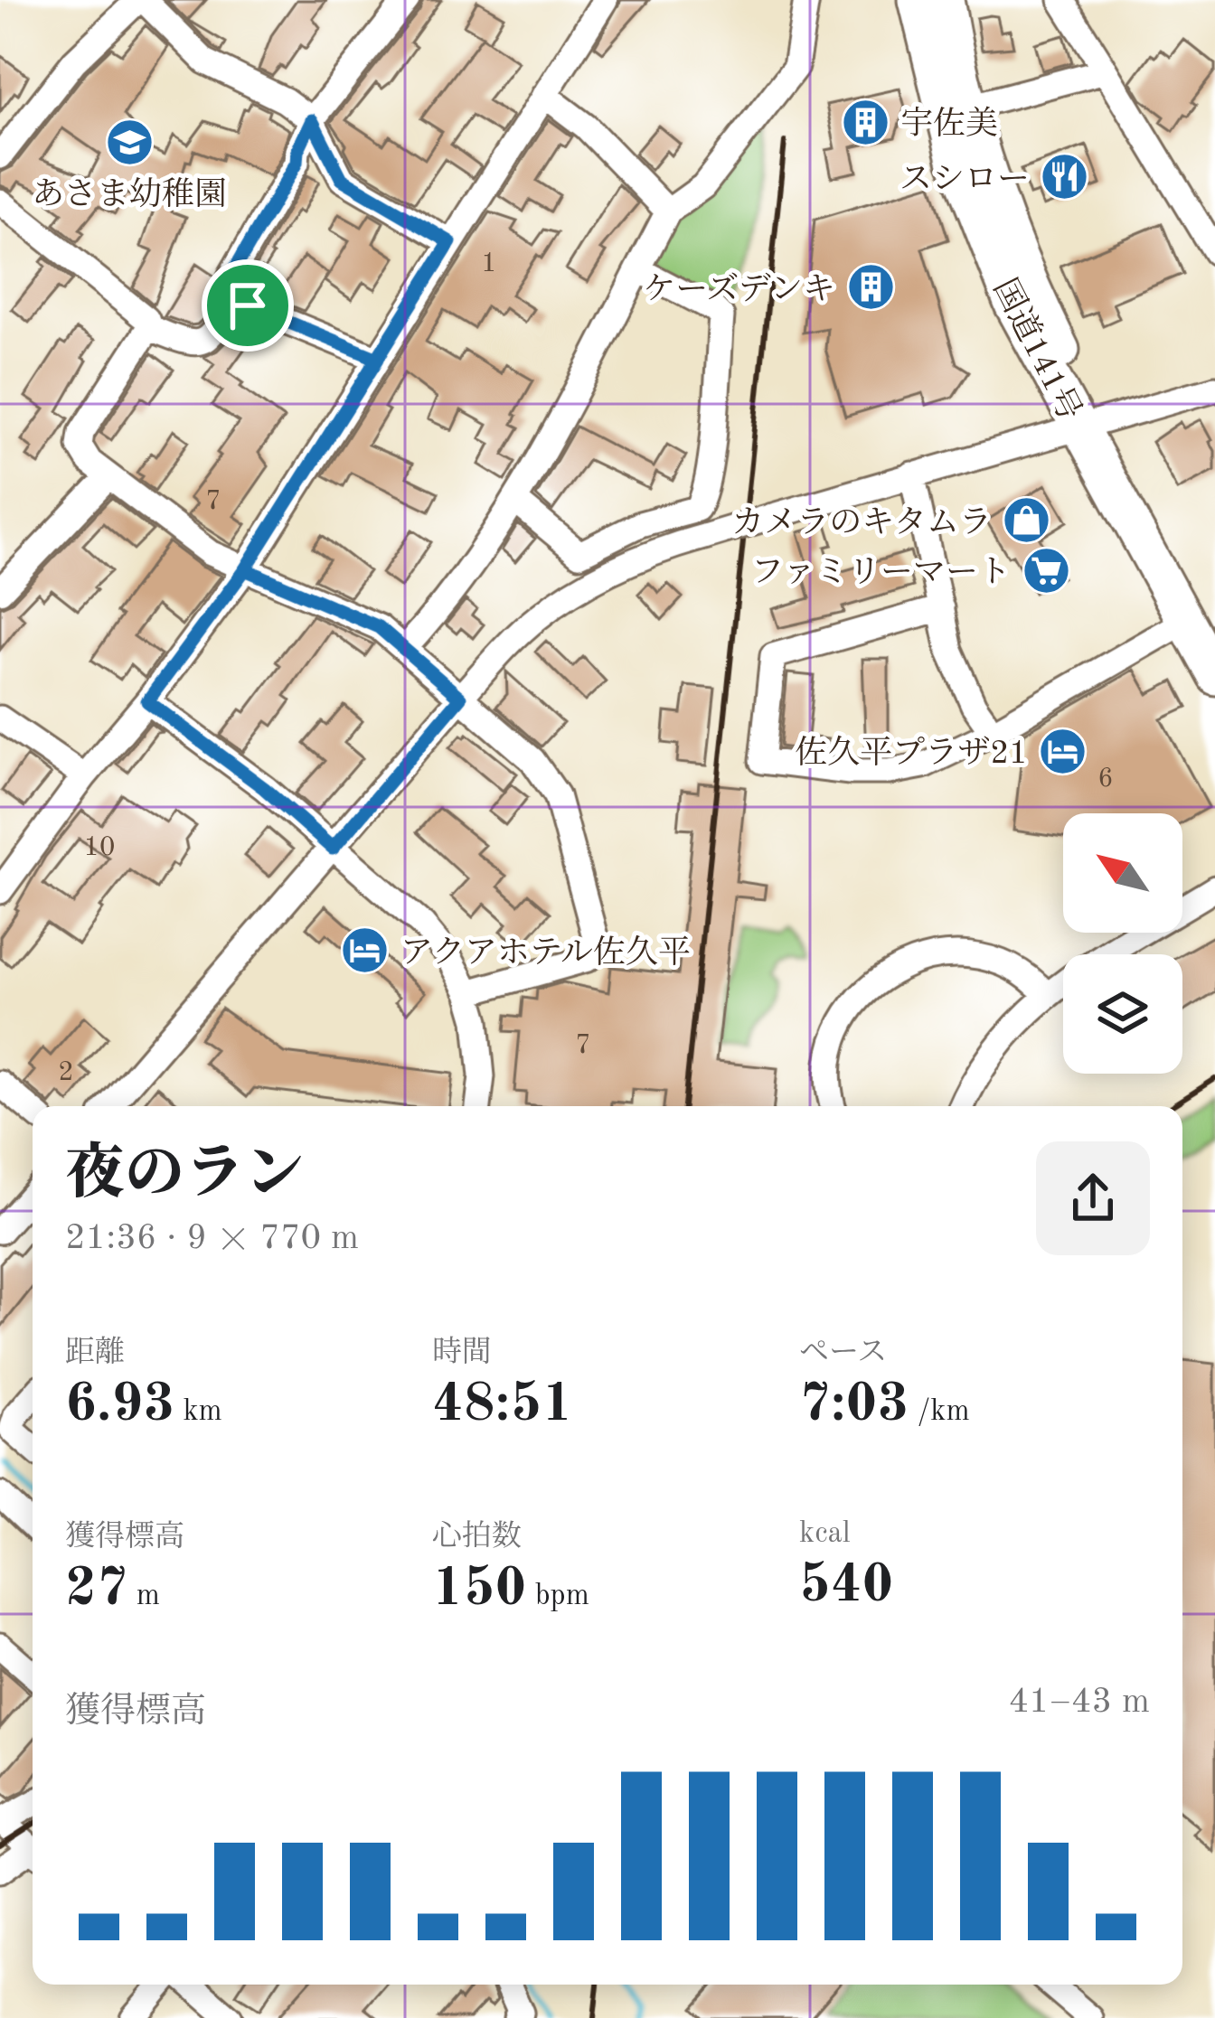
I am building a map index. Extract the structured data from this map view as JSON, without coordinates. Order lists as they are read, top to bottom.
{
  "streets": {
    "highway": ["国道141号"]
  },
  "places": {
    "building": ["宇佐美", "ケーズデンキ"],
    "school or university": ["あさま幼稚園"],
    "restaurant": ["スシロー"],
    "shop": ["カメラのキタムラ"],
    "supermarket": ["ファミリーマート"],
    "hotel": ["佐久平プラザ21", "アクアホテル佐久平"]
  },
  "house_numbers": [
    "1",
    "7",
    "6",
    "10",
    "7",
    "2"
  ],
  "north": "top left",
  "page": {
    "heading": ["夜のラン", "21:36 · 9 × 770 m"],
    "stats": [
      ["距離", "6.93 km"],
      ["時間", "48:51"],
      ["ペース", "7:03 /km"],
      ["獲得標高", "27 m"],
      ["心拍数", "150 bpm"],
      ["kcal", "540"]
    ],
    "chart": ["獲得標高", "41–43 m"]
  }
}
